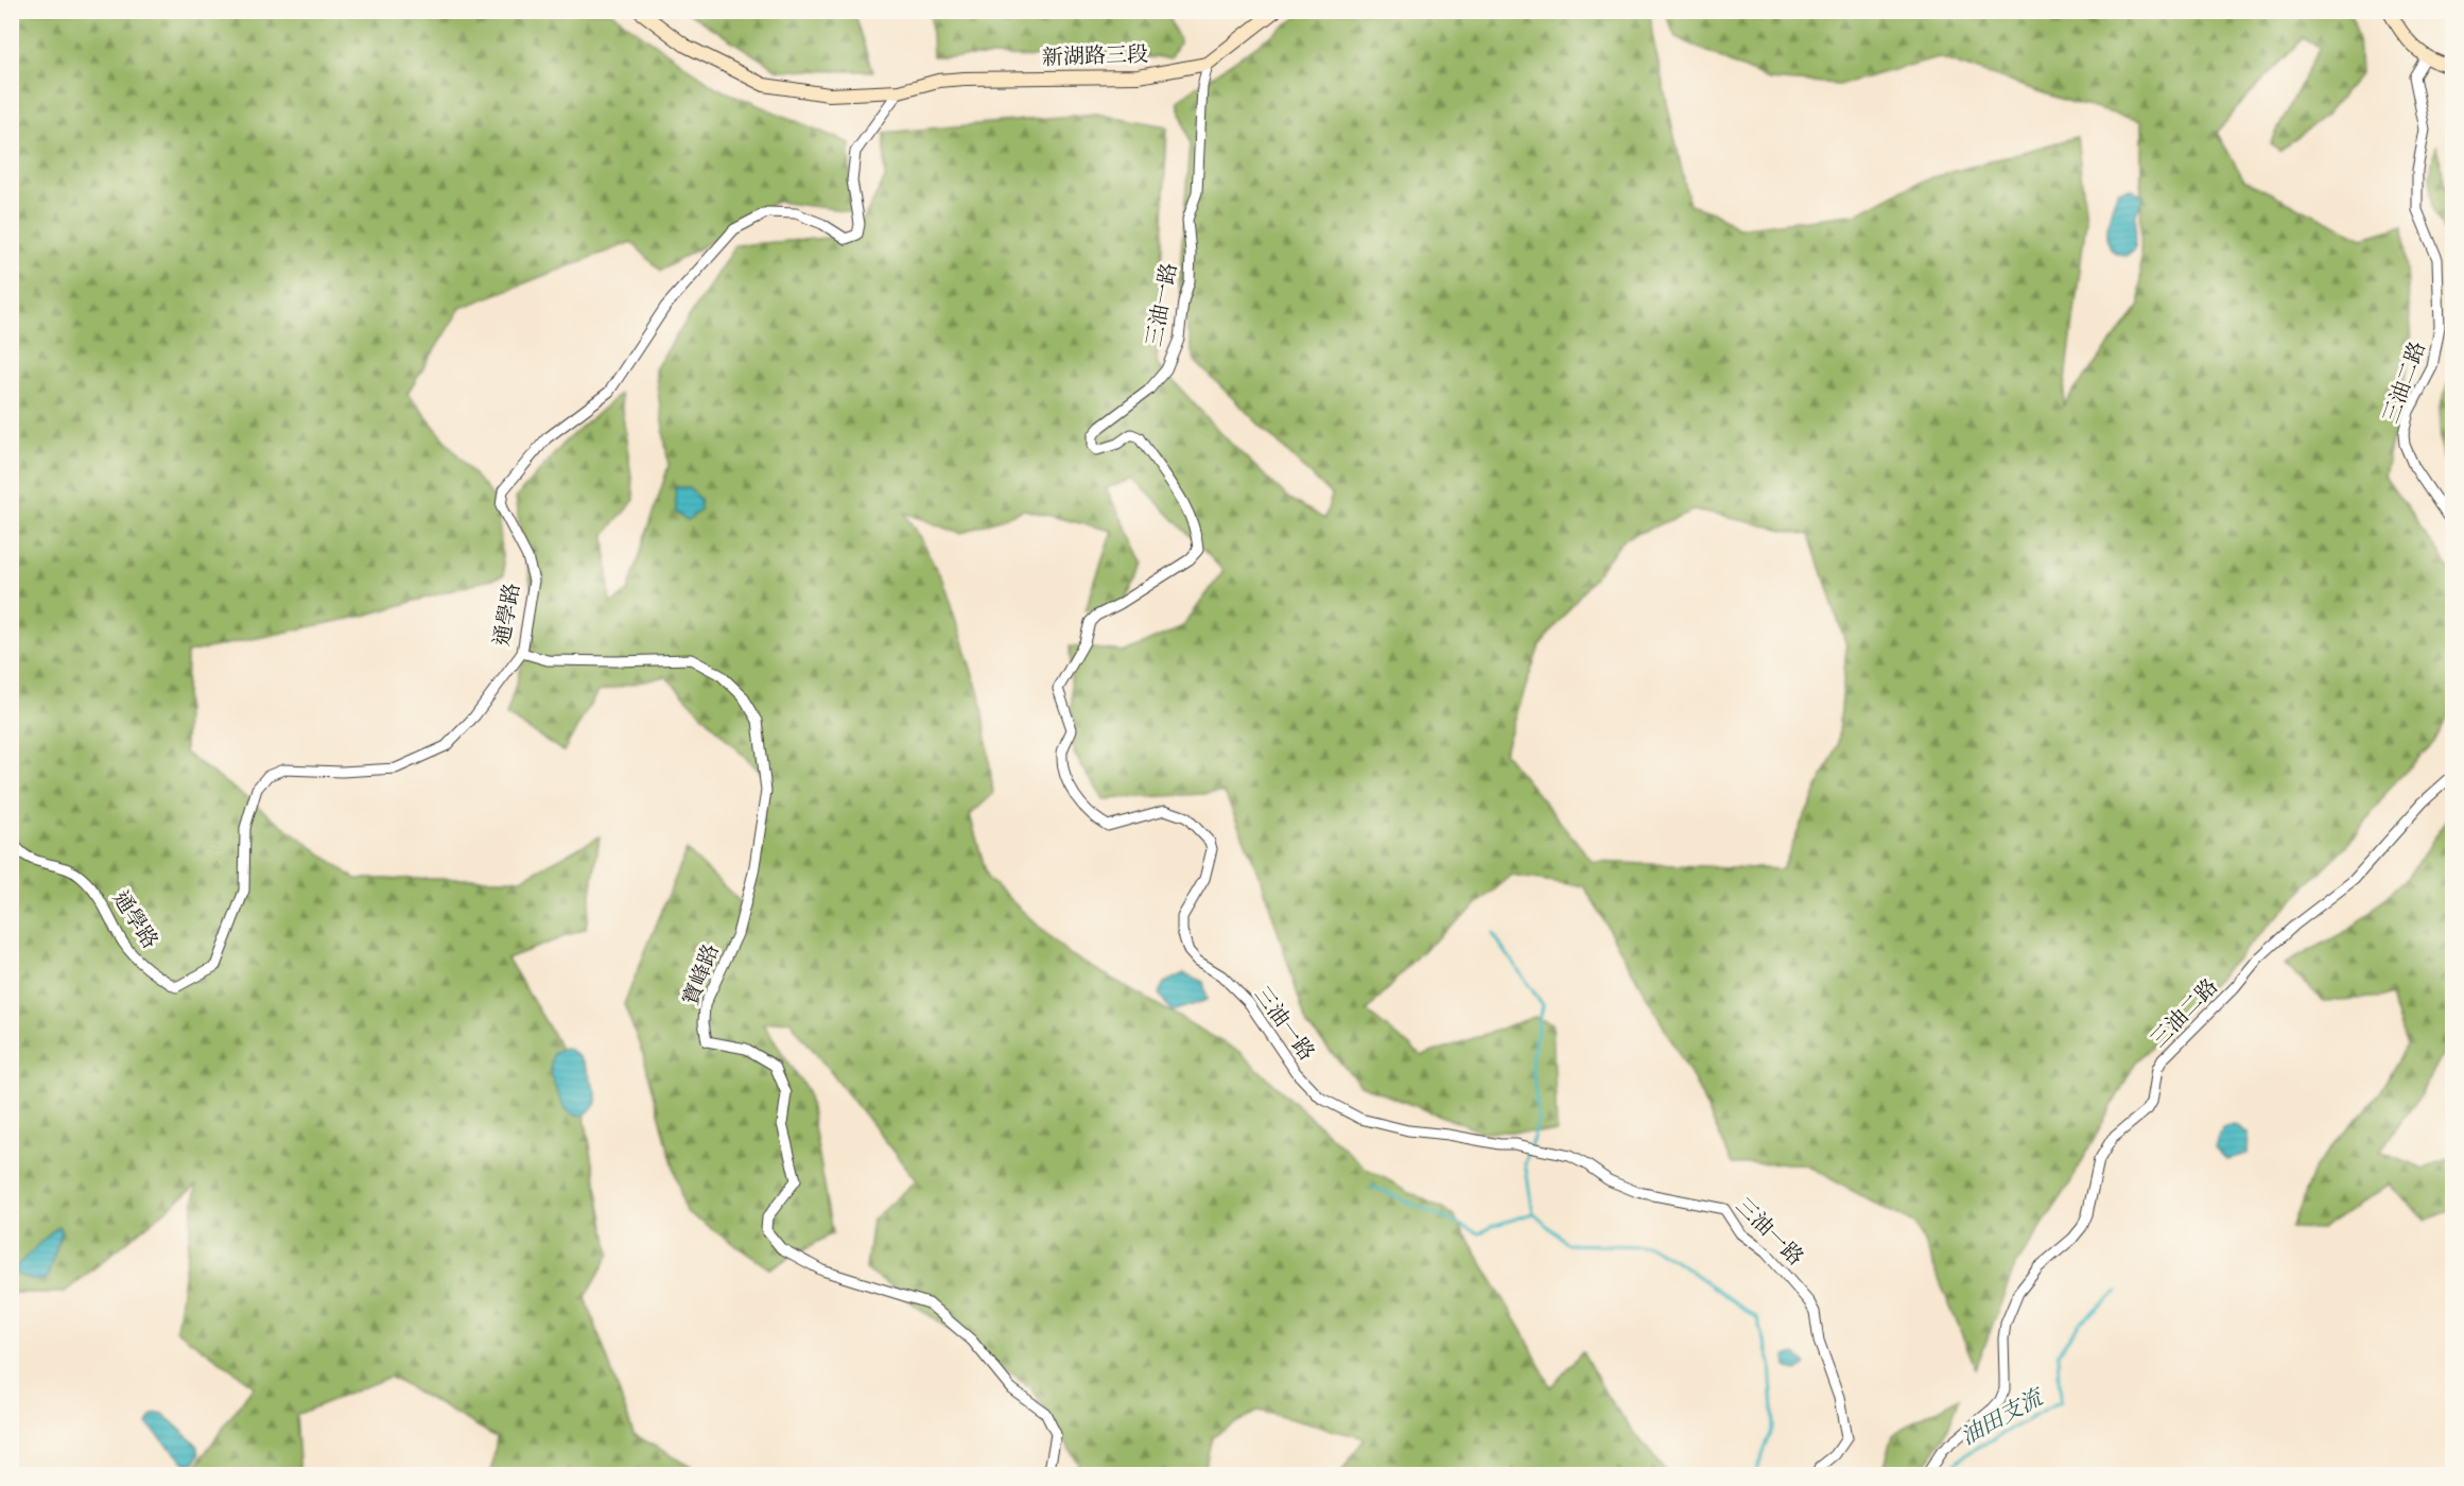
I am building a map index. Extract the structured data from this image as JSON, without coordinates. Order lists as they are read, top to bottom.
{
  "streets": {
    "street": [
      "新湖路三段",
      "三油一路",
      "三油二路",
      "通學路",
      "寶峰路"
    ]
  },
  "crossings": [
    ["新湖路三段", "三油一路"],
    ["新湖路三段", "通學路"],
    ["通學路", "寶峰路"]
  ],
  "water": ["油田支流"]
}
